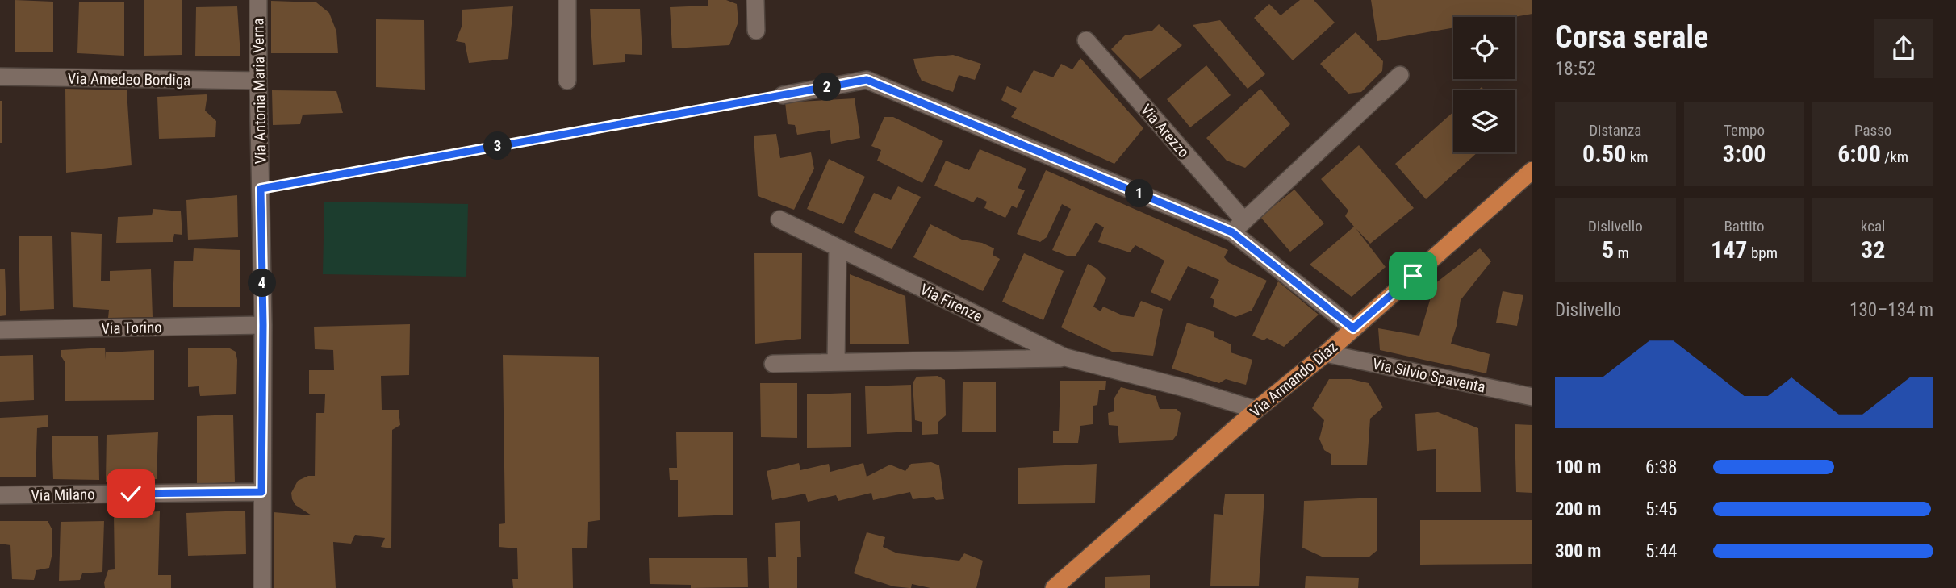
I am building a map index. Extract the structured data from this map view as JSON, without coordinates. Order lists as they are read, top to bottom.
{
  "streets": {
    "main road": ["Via Armando Diaz"],
    "street": [
      "Via Amedeo Bordiga",
      "Via Antonia Maria Verna",
      "Via Arezzo",
      "Via Firenze",
      "Via Torino",
      "Via Silvio Spaventa",
      "Via Milano"
    ]
  },
  "crossings": [
    ["Via Amedeo Bordiga", "Via Antonia Maria Verna"],
    ["Via Antonia Maria Verna", "Via Torino"],
    ["Via Antonia Maria Verna", "Via Milano"],
    ["Via Firenze", "Via Armando Diaz"],
    ["Via Silvio Spaventa", "Via Armando Diaz"]
  ],
  "page": {
    "heading": ["Corsa serale", "18:52"],
    "pins": [
      "2",
      "3",
      "1",
      "4"
    ],
    "stats": [
      ["Distanza", "0.50 km"],
      ["Tempo", "3:00"],
      ["Passo", "6:00 /km"],
      ["Dislivello", "5 m"],
      ["Battito", "147 bpm"],
      ["kcal", "32"]
    ],
    "chart": ["Dislivello", "130–134 m"],
    "list": [
      {
        "name": "100 m",
        "note": "6:38"
      },
      {
        "name": "200 m",
        "note": "5:45"
      },
      {
        "name": "300 m",
        "note": "5:44"
      }
    ]
  }
}
